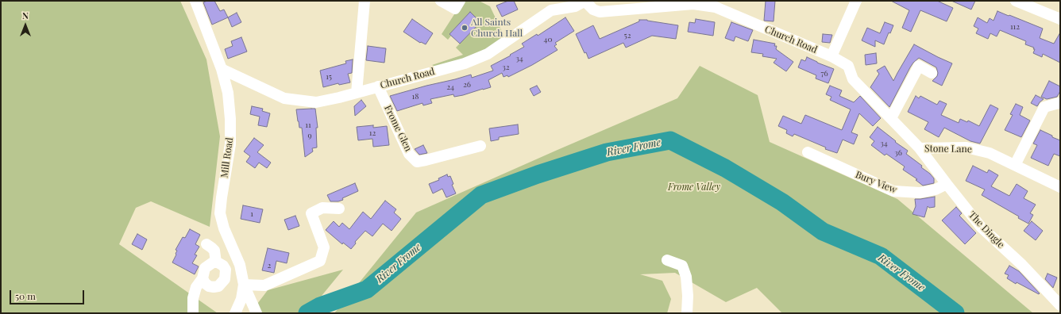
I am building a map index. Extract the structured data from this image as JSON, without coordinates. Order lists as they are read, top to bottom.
{
  "streets": {
    "street": [
      "Church Road",
      "Frome Glen",
      "Stone Lane",
      "Mill Road",
      "Bury View",
      "The Dingle"
    ]
  },
  "crossings": [
    ["Church Road", "Frome Glen"],
    ["Church Road", "Stone Lane"],
    ["Church Road", "Mill Road"],
    ["Stone Lane", "The Dingle"],
    ["Bury View", "The Dingle"]
  ],
  "water": ["River Frome"],
  "parks": ["Frome Valley"],
  "places": ["All Saints Church Hall"],
  "house_numbers": [
    "112",
    "52",
    "40",
    "34",
    "32",
    "76",
    "15",
    "26",
    "24",
    "18",
    "11",
    "12",
    "9",
    "34",
    "36",
    "1",
    "2"
  ],
  "scale_bar": "50 m",
  "north": "top"
}
